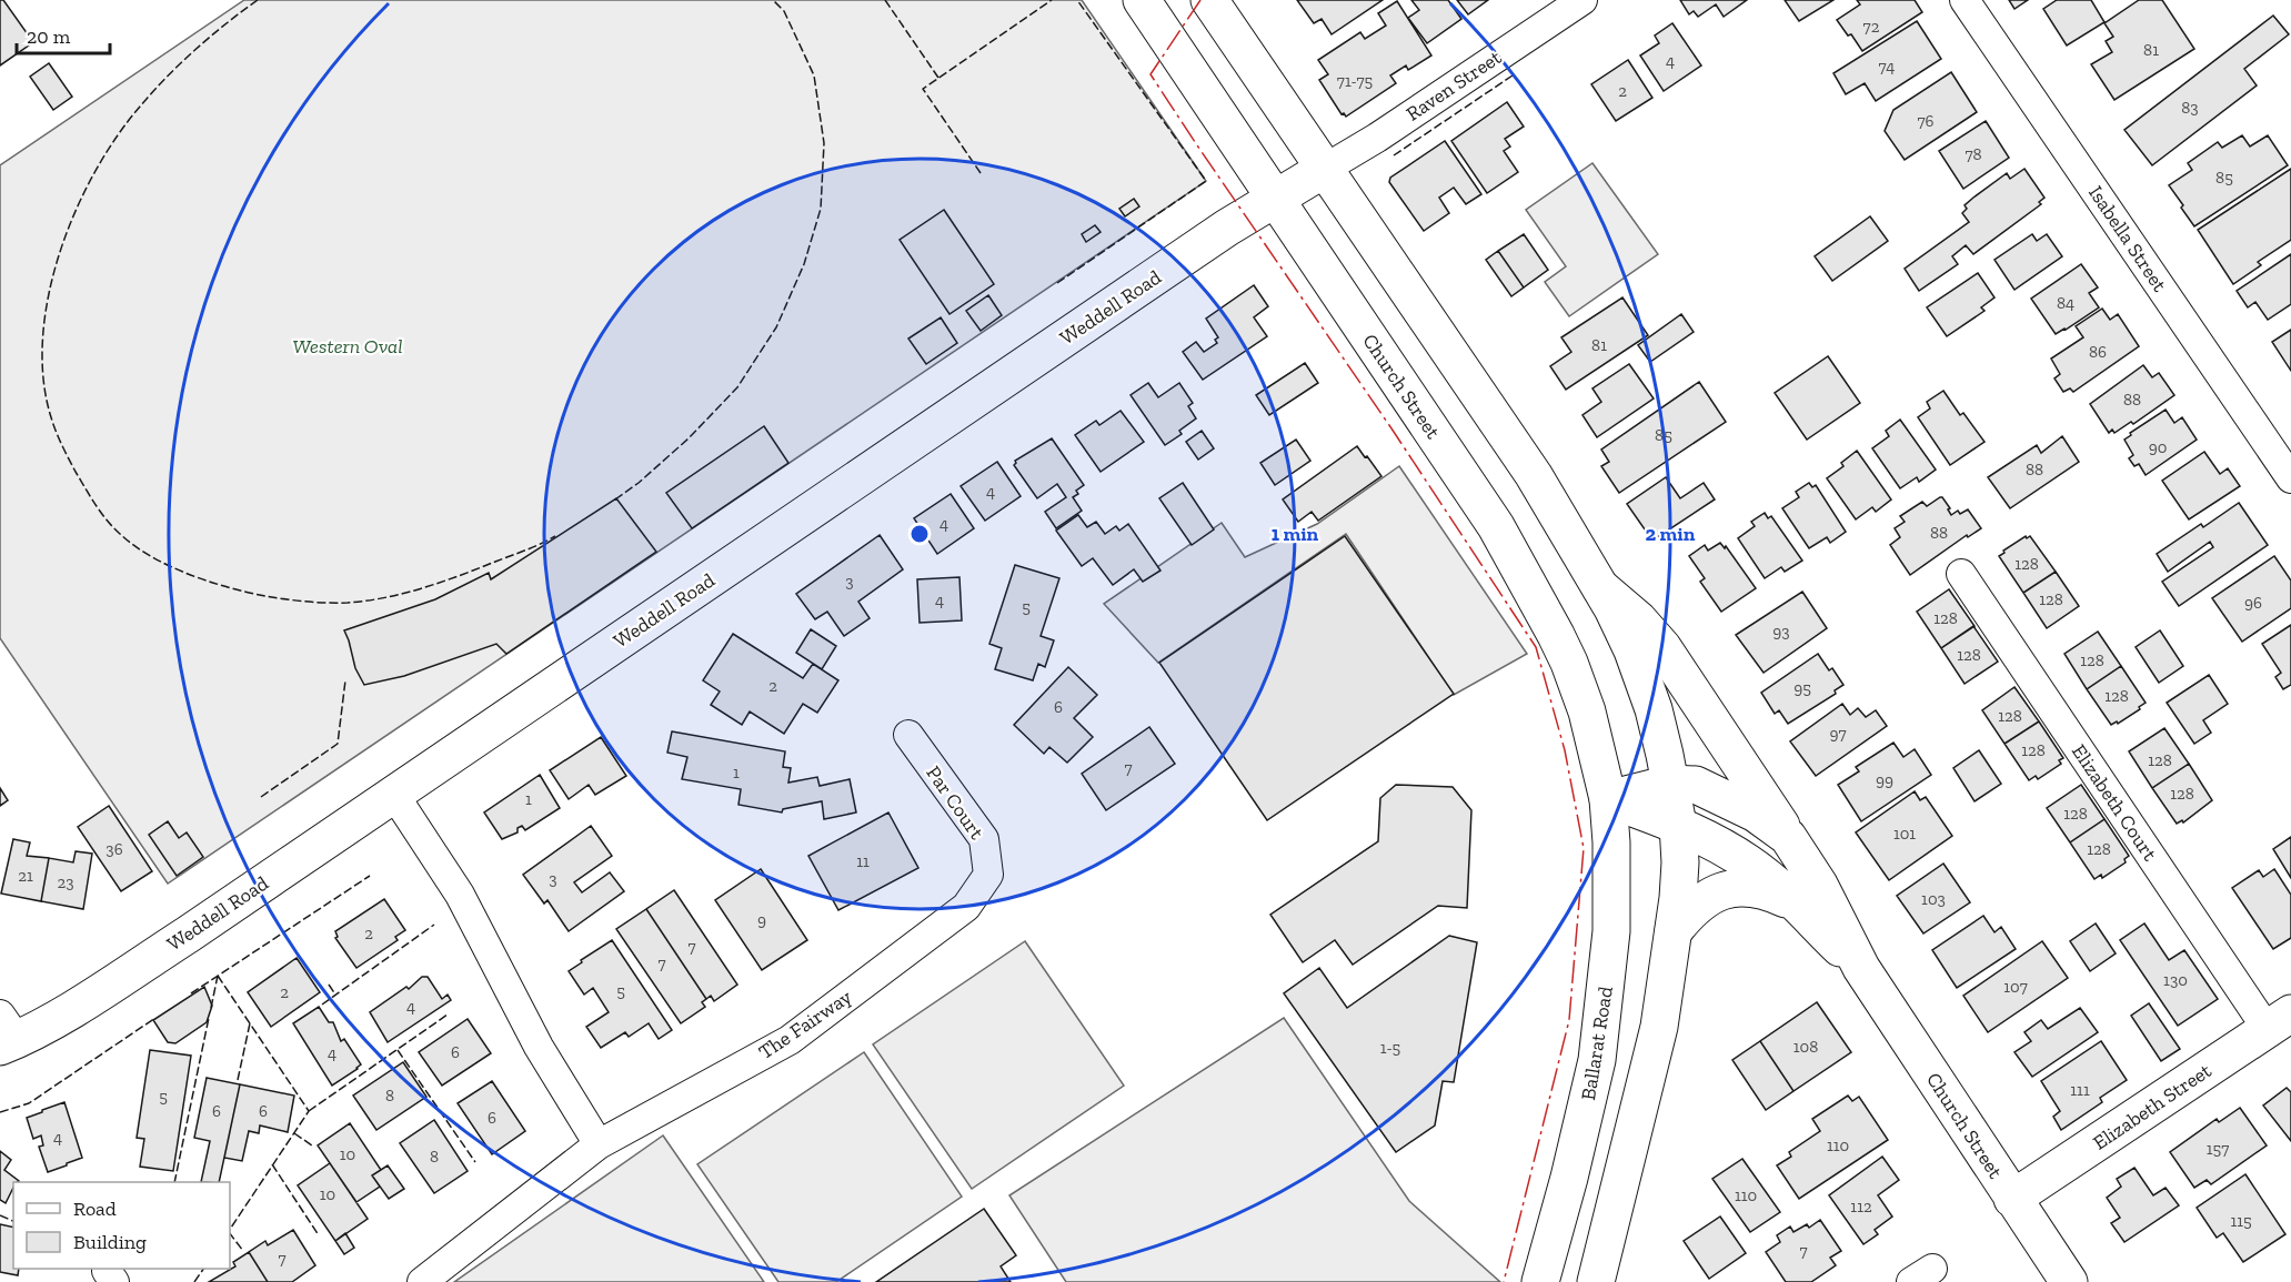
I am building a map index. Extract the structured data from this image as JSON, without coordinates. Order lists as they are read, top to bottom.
{
  "streets": {
    "main road": [
      "Weddell Road",
      "Church Street",
      "Ballarat Road",
      "Elizabeth Street"
    ],
    "street": [
      "Raven Street",
      "Isabella Street",
      "Par Court",
      "Elizabeth Court",
      "The Fairway"
    ]
  },
  "crossings": [
    ["Raven Street", "Weddell Road"],
    ["Weddell Road", "Church Street"],
    ["Church Street", "Ballarat Road"],
    ["Church Street", "Elizabeth Street"],
    ["Par Court", "The Fairway"],
    ["Elizabeth Court", "Elizabeth Street"]
  ],
  "parks": ["Western Oval"],
  "house_numbers": [
    "72",
    "81",
    "4",
    "74",
    "71-75",
    "2",
    "83",
    "76",
    "78",
    "85",
    "84",
    "81",
    "86",
    "88",
    "85",
    "90",
    "88",
    "4",
    "4",
    "88",
    "128",
    "3",
    "128",
    "4",
    "96",
    "5",
    "128",
    "93",
    "128",
    "128",
    "2",
    "95",
    "128",
    "6",
    "128",
    "97",
    "128",
    "128",
    "7",
    "1",
    "99",
    "128",
    "1",
    "128",
    "101",
    "36",
    "128",
    "11",
    "21",
    "3",
    "23",
    "103",
    "9",
    "2",
    "7",
    "7",
    "130",
    "107",
    "5",
    "2",
    "4",
    "108",
    "1-5",
    "6",
    "4",
    "111",
    "8",
    "5",
    "6",
    "6",
    "6",
    "4",
    "110",
    "157",
    "10",
    "8",
    "10",
    "110",
    "112",
    "115",
    "7",
    "7"
  ],
  "legend": ["Road", "Building"],
  "scale_bar": "20 m",
  "rings": ["1 min", "2 min"]
}
